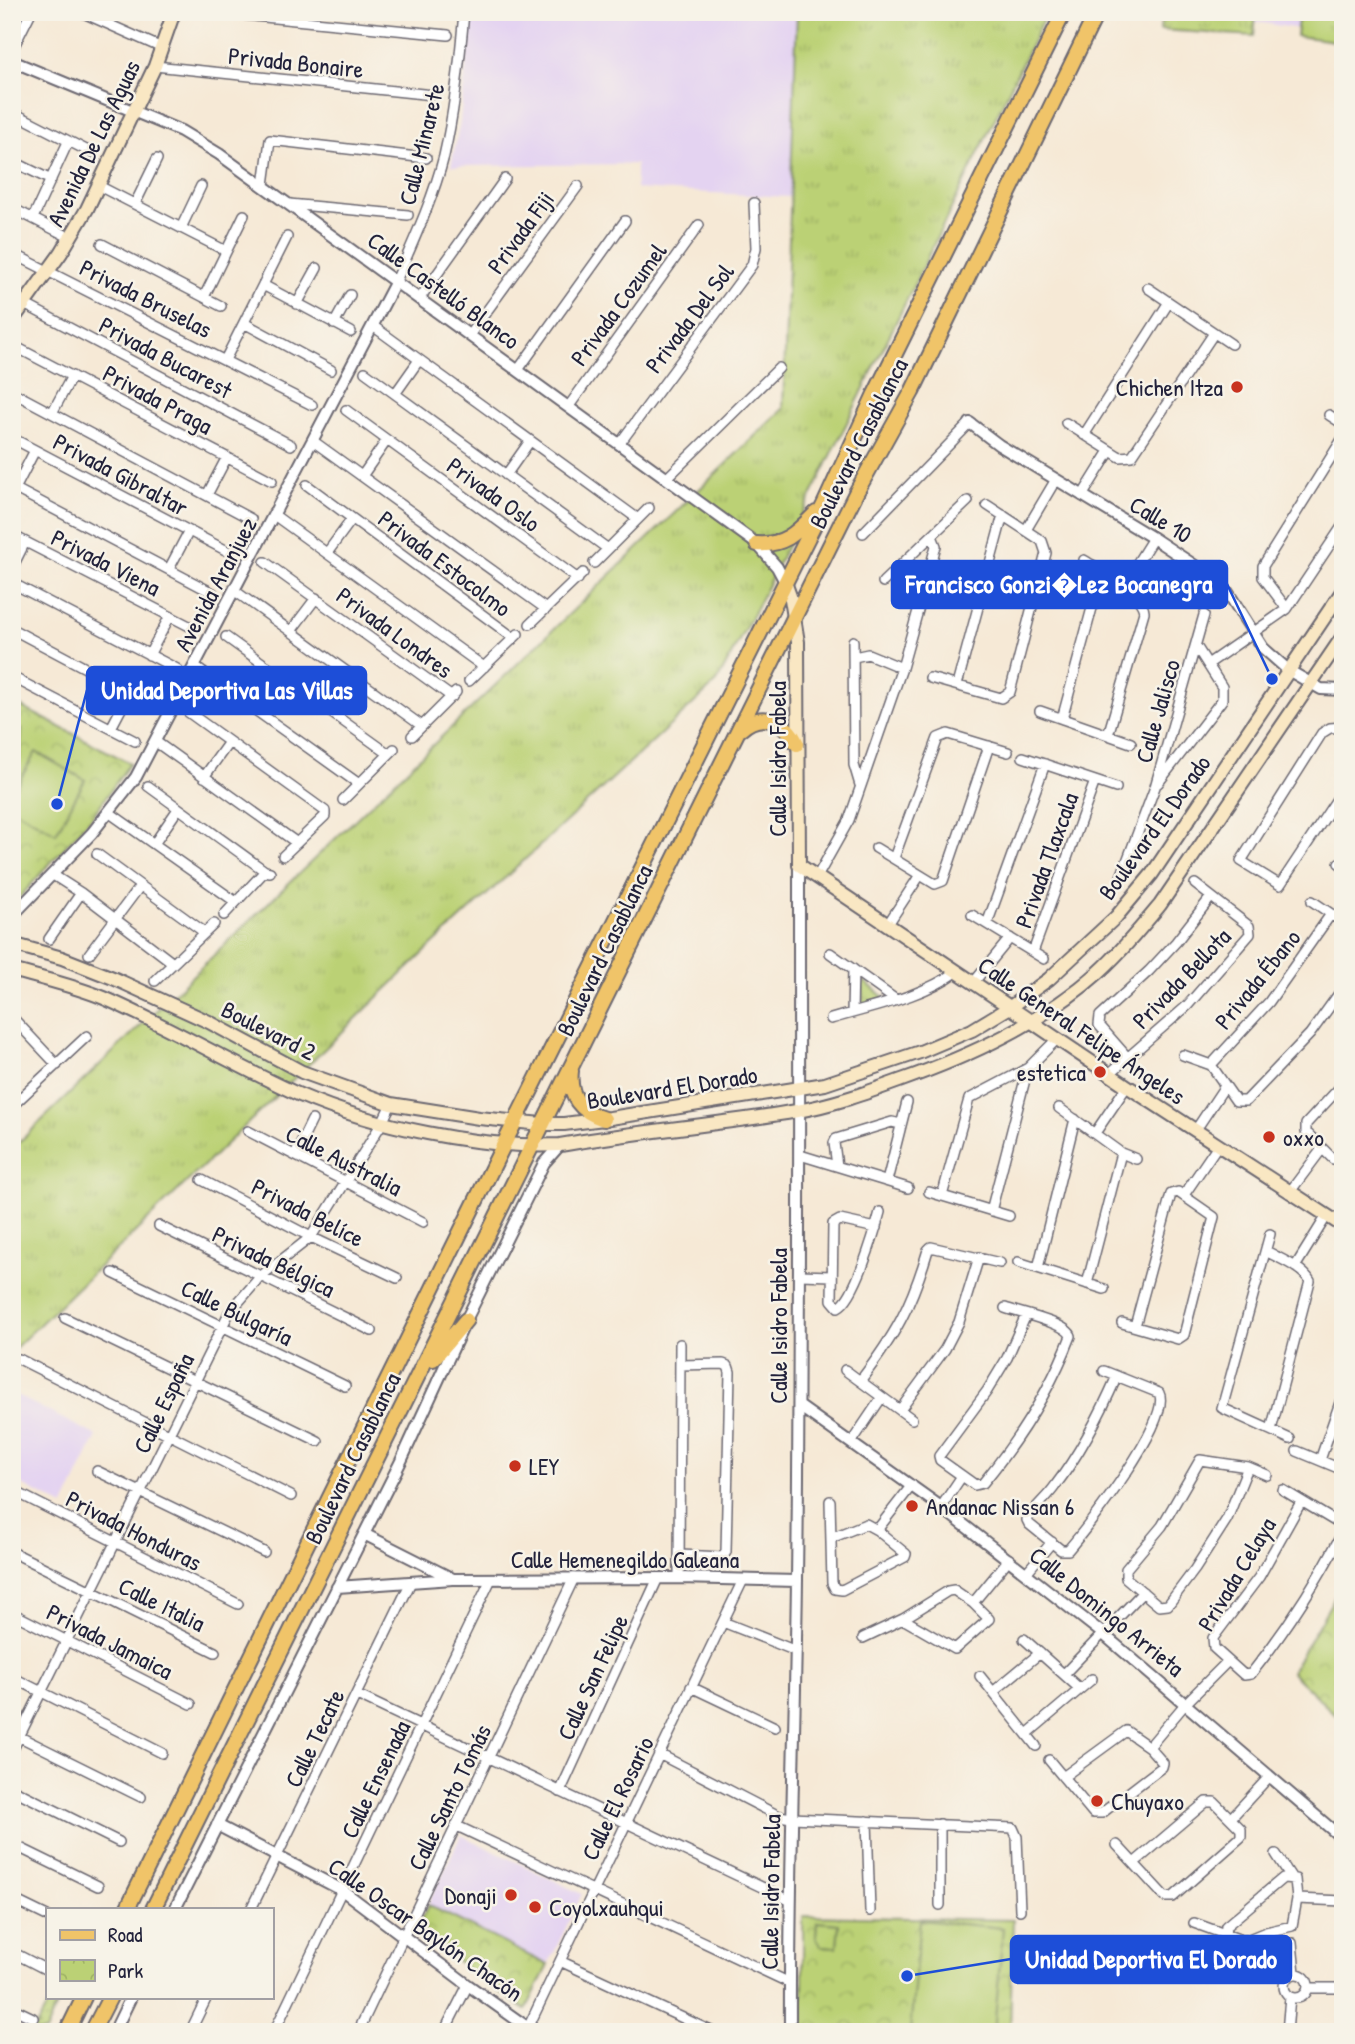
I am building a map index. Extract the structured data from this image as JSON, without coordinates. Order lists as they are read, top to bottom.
{
  "streets": {
    "main road": [
      "Avenida De Las Aguas",
      "Calle Castelló Blanco",
      "Boulevard Casablanca",
      "Calle Isidro Fabela",
      "Boulevard El Dorado",
      "Boulevard 2",
      "Calle General Felipe Ángeles"
    ],
    "street": [
      "Privada Bonaire",
      "Calle Minarete",
      "Privada Fiji",
      "Privada Bruselas",
      "Privada Cozumel",
      "Privada Del Sol",
      "Privada Bucarest",
      "Privada Praga",
      "Privada Gibraltar",
      "Privada Oslo",
      "Calle 10",
      "Privada Viena",
      "Privada Estocolmo",
      "Avenida Aranjuez",
      "Privada Londres",
      "Calle Jalisco",
      "Privada Tlaxcala",
      "Privada Bellota",
      "Privada Ébano",
      "Calle Australia",
      "Privada Belíce",
      "Privada Bélgica",
      "Calle Bulgaría",
      "Calle España",
      "Privada Honduras",
      "Calle Hemenegildo Galeana",
      "Privada Celaya",
      "Calle Italia",
      "Calle Domingo Arrieta",
      "Privada Jamaica",
      "Calle San Felipe",
      "Calle Tecate",
      "Calle Ensenada",
      "Calle Santo Tomás",
      "Calle El Rosario",
      "Calle Oscar Baylón Chacón"
    ]
  },
  "crossings": [
    ["Privada Bonaire", "Avenida De Las Aguas"],
    ["Avenida De Las Aguas", "Calle Castelló Blanco"],
    ["Avenida De Las Aguas", "Privada Bruselas"],
    ["Avenida De Las Aguas", "Privada Bucarest"],
    ["Calle Minarete", "Calle Castelló Blanco"],
    ["Calle Minarete", "Avenida Aranjuez"],
    ["Privada Fiji", "Calle Castelló Blanco"],
    ["Calle Castelló Blanco", "Privada Cozumel"],
    ["Calle Castelló Blanco", "Privada Del Sol"],
    ["Calle Castelló Blanco", "Boulevard Casablanca"],
    ["Calle Castelló Blanco", "Avenida Aranjuez"],
    ["Calle Castelló Blanco", "Calle Isidro Fabela"],
    ["Boulevard Casablanca", "Calle Isidro Fabela"],
    ["Boulevard Casablanca", "Boulevard El Dorado"],
    ["Boulevard Casablanca", "Boulevard 2"],
    ["Calle 10", "Calle Jalisco"],
    ["Calle 10", "Boulevard El Dorado"],
    ["Calle Isidro Fabela", "Boulevard El Dorado"],
    ["Calle Isidro Fabela", "Calle General Felipe Ángeles"],
    ["Calle Isidro Fabela", "Calle Hemenegildo Galeana"],
    ["Calle Isidro Fabela", "Calle Domingo Arrieta"],
    ["Boulevard El Dorado", "Boulevard 2"],
    ["Boulevard El Dorado", "Calle General Felipe Ángeles"],
    ["Privada Tlaxcala", "Calle General Felipe Ángeles"],
    ["Privada Bellota", "Calle General Felipe Ángeles"],
    ["Boulevard 2", "Calle España"],
    ["Calle Australia", "Calle España"],
    ["Privada Belíce", "Calle España"],
    ["Privada Bélgica", "Calle España"],
    ["Calle Bulgaría", "Calle España"],
    ["Calle España", "Privada Honduras"],
    ["Calle España", "Calle Italia"],
    ["Calle España", "Privada Jamaica"],
    ["Calle Hemenegildo Galeana", "Calle San Felipe"],
    ["Calle Hemenegildo Galeana", "Calle Tecate"],
    ["Calle Hemenegildo Galeana", "Calle Ensenada"],
    ["Calle Hemenegildo Galeana", "Calle Santo Tomás"],
    ["Calle Hemenegildo Galeana", "Calle El Rosario"],
    ["Privada Celaya", "Calle Domingo Arrieta"],
    ["Calle Tecate", "Calle Oscar Baylón Chacón"],
    ["Calle Ensenada", "Calle Oscar Baylón Chacón"],
    ["Calle Santo Tomás", "Calle Oscar Baylón Chacón"],
    ["Calle El Rosario", "Calle Oscar Baylón Chacón"]
  ],
  "places": [
    "Chichen Itza",
    "Francisco Gonzi�Lez Bocanegra",
    "Unidad Deportiva Las Villas",
    "estetica",
    "oxxo",
    "LEY",
    "Andanac Nissan 6",
    "Chuyaxo",
    "Donaji",
    "Coyolxauhqui",
    "Unidad Deportiva El Dorado"
  ],
  "legend": ["Road", "Park"]
}
